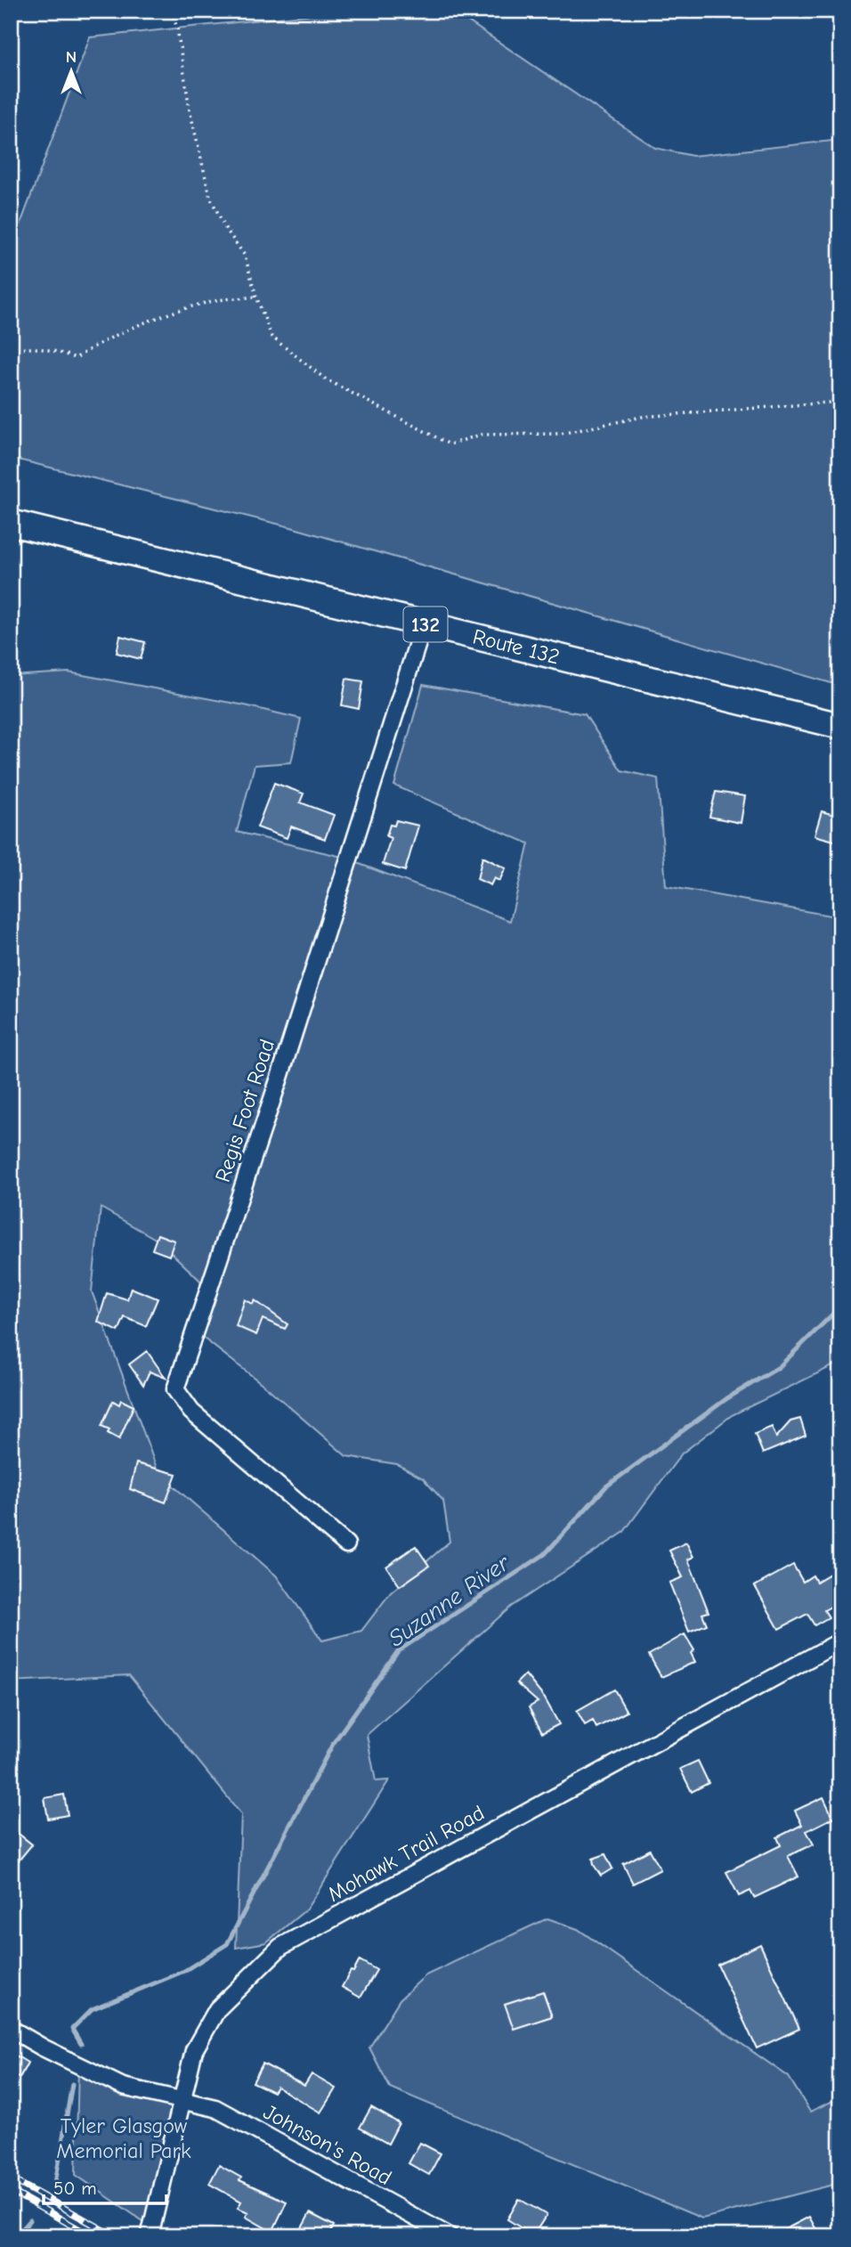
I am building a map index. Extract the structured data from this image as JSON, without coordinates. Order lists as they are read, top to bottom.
{
  "streets": {
    "highway": ["132", "Route 132"],
    "street": ["Regis Foot Road", "Mohawk Trail Road", "Johnson's Road"]
  },
  "crossings": [
    ["Route 132", "Regis Foot Road"],
    ["Mohawk Trail Road", "Johnson's Road"]
  ],
  "water": ["Suzanne River"],
  "parks": ["Tyler Glasgow Memorial Park"],
  "scale_bar": "50 m",
  "north": "top"
}
